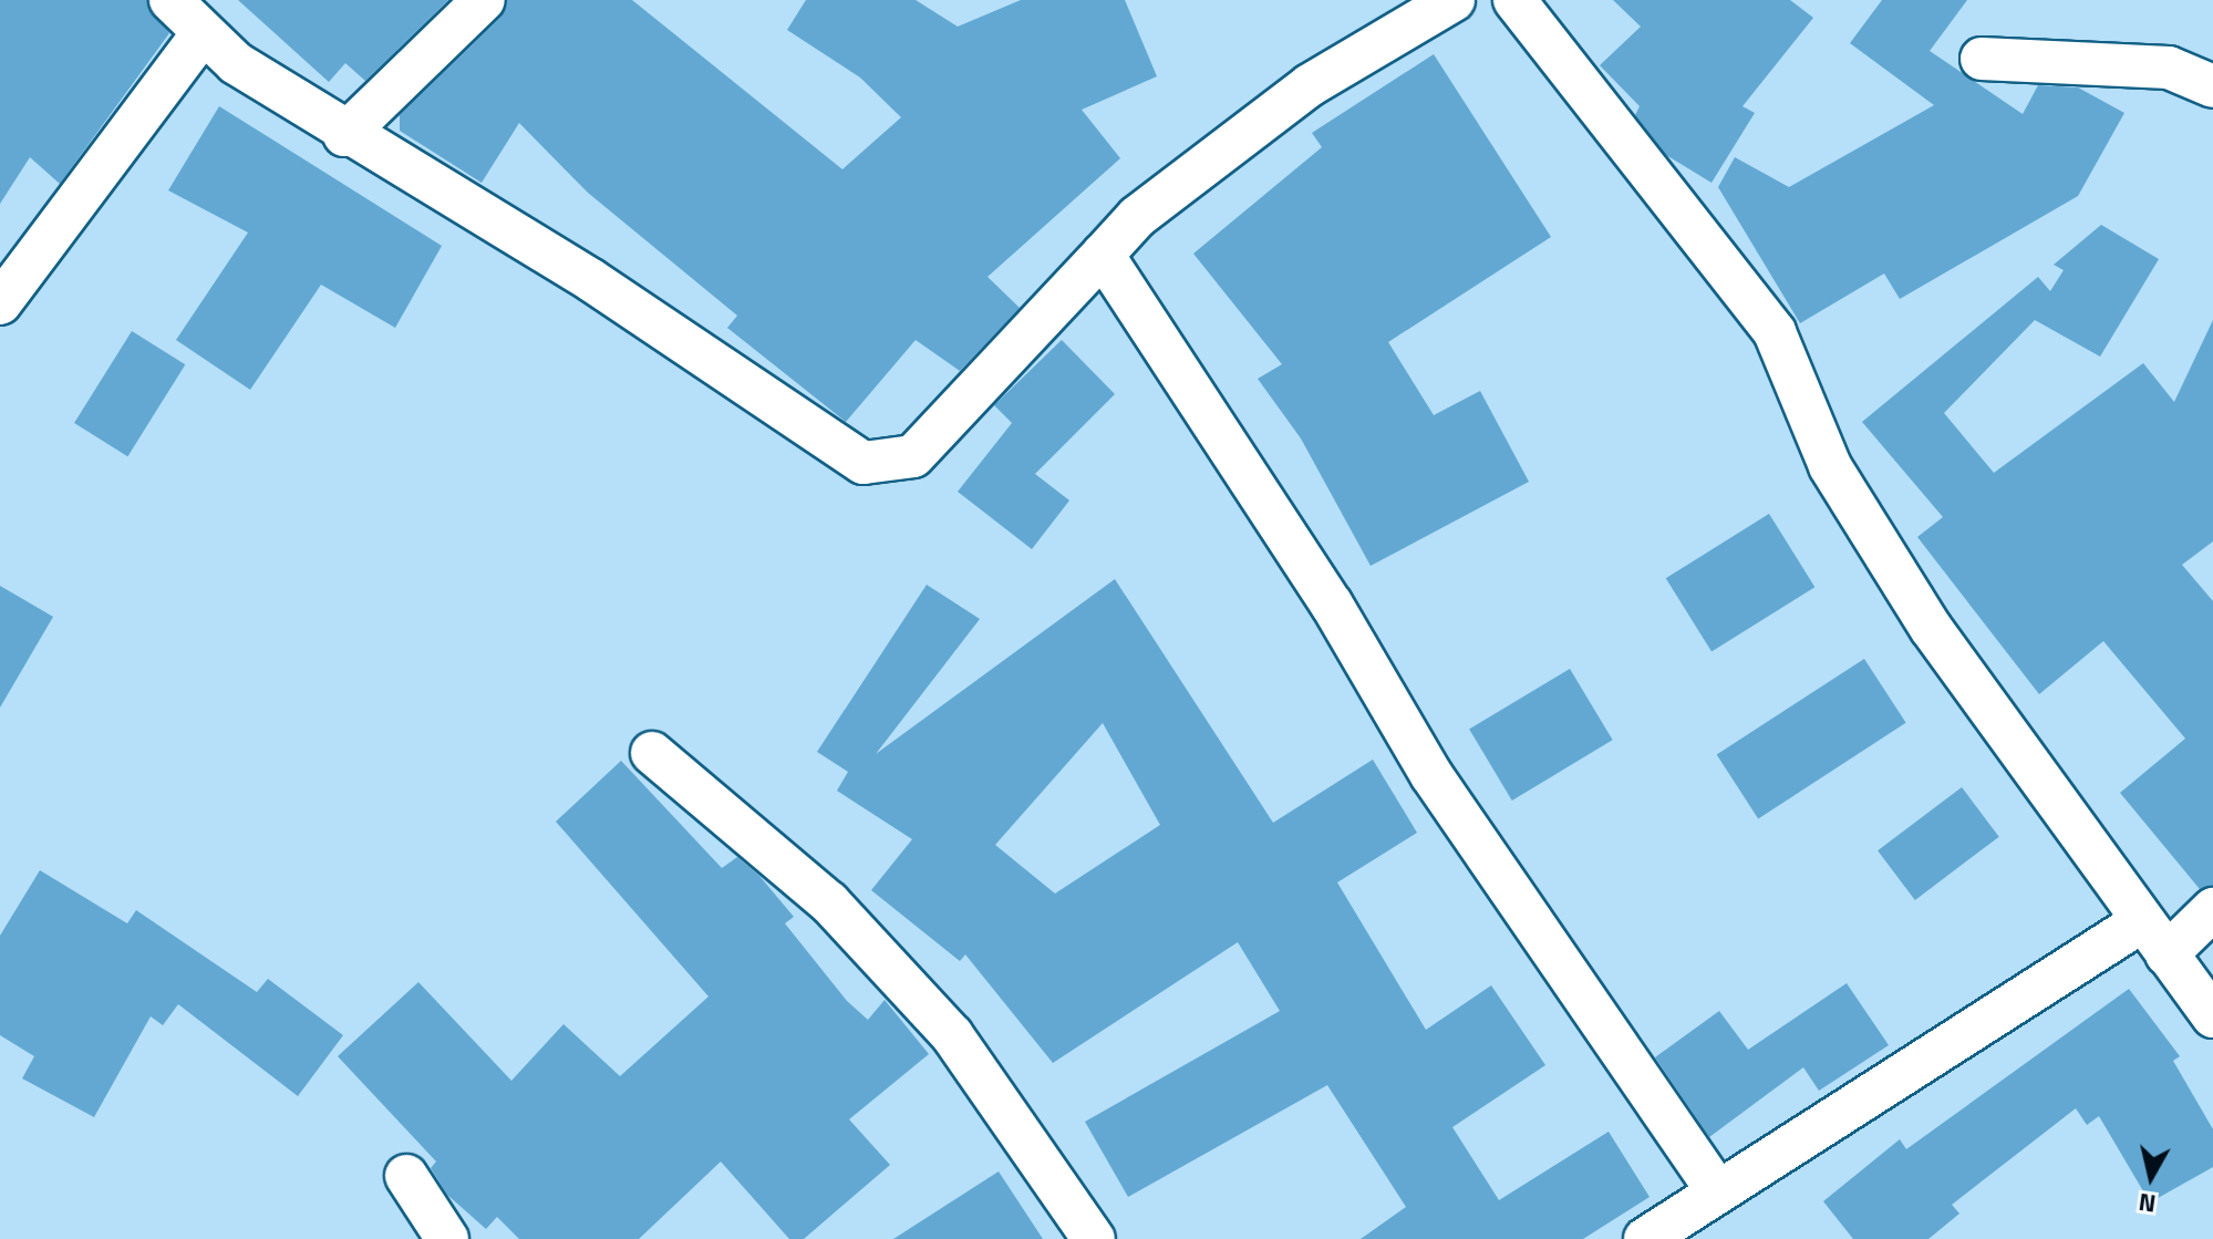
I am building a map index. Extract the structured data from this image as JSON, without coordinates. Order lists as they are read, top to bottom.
{
  "north": "bottom"
}
